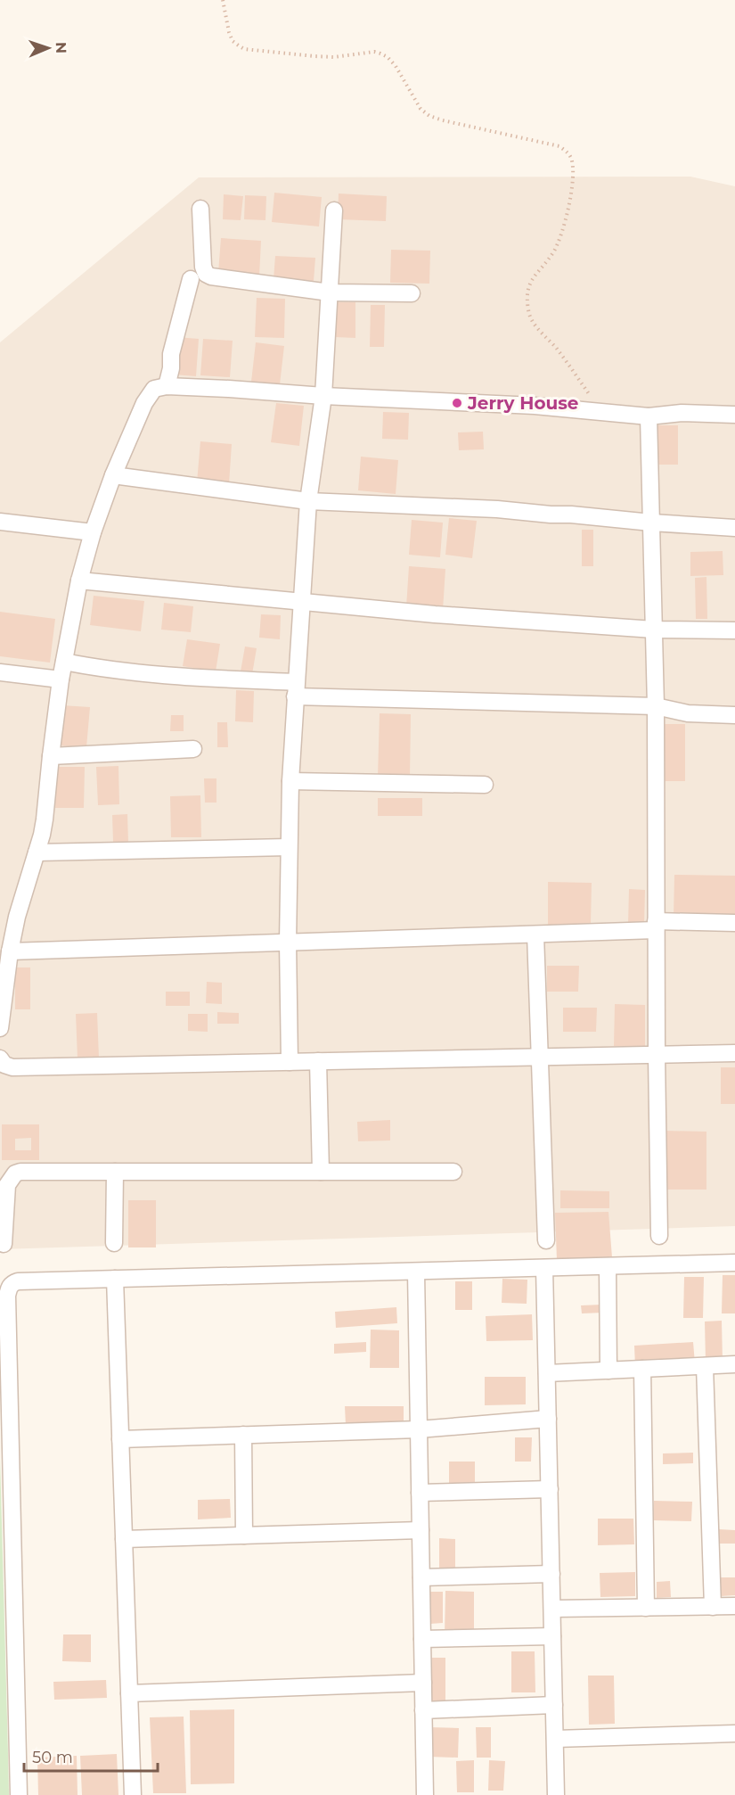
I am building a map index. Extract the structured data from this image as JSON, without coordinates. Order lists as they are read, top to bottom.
{
  "places": ["Jerry House"],
  "scale_bar": "50 m",
  "north": "right"
}
